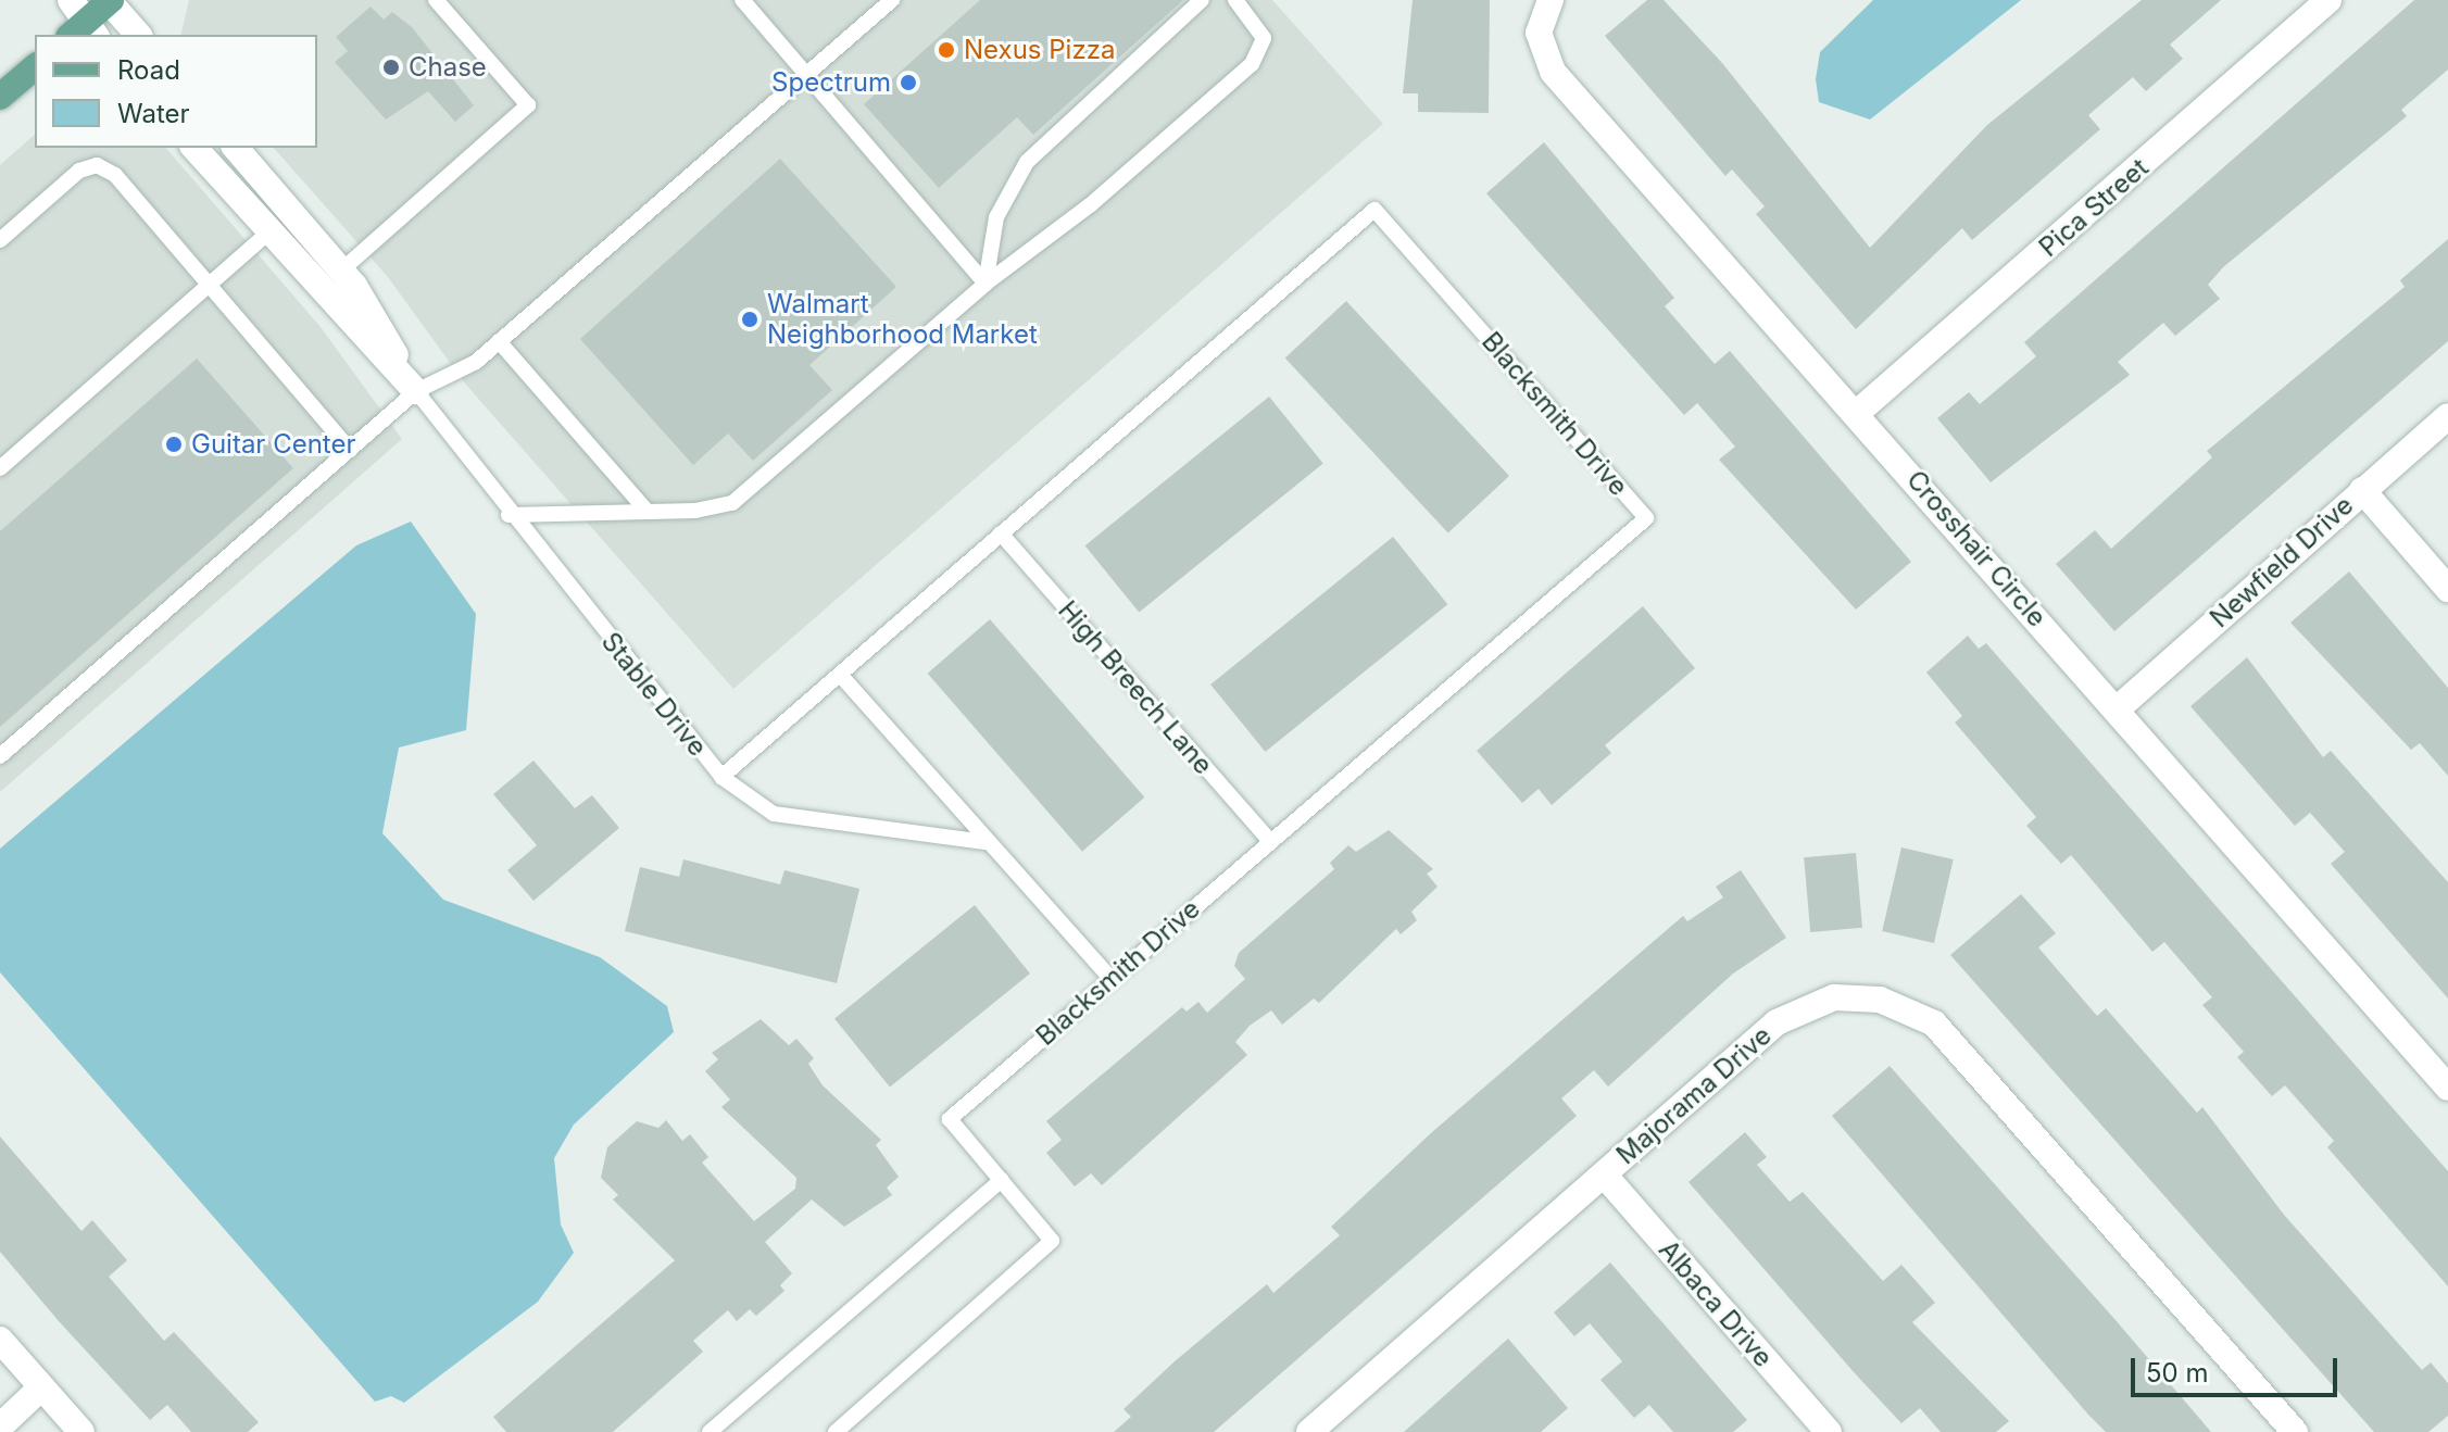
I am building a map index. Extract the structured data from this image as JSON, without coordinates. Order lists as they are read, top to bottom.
{
  "streets": {
    "street": [
      "Pica Street",
      "Crosshair Circle",
      "Newfield Drive",
      "Stable Drive",
      "Majorama Drive",
      "Albaca Drive"
    ],
    "lane": ["Blacksmith Drive", "High Breech Lane"]
  },
  "crossings": [
    ["Pica Street", "Crosshair Circle"],
    ["Blacksmith Drive", "High Breech Lane"],
    ["Blacksmith Drive", "Stable Drive"],
    ["Crosshair Circle", "Newfield Drive"],
    ["Majorama Drive", "Albaca Drive"]
  ],
  "places": [
    "Nexus Pizza",
    "Chase",
    "Spectrum",
    "Walmart Neighborhood Market",
    "Guitar Center"
  ],
  "legend": ["Road", "Water"],
  "scale_bar": "50 m"
}
